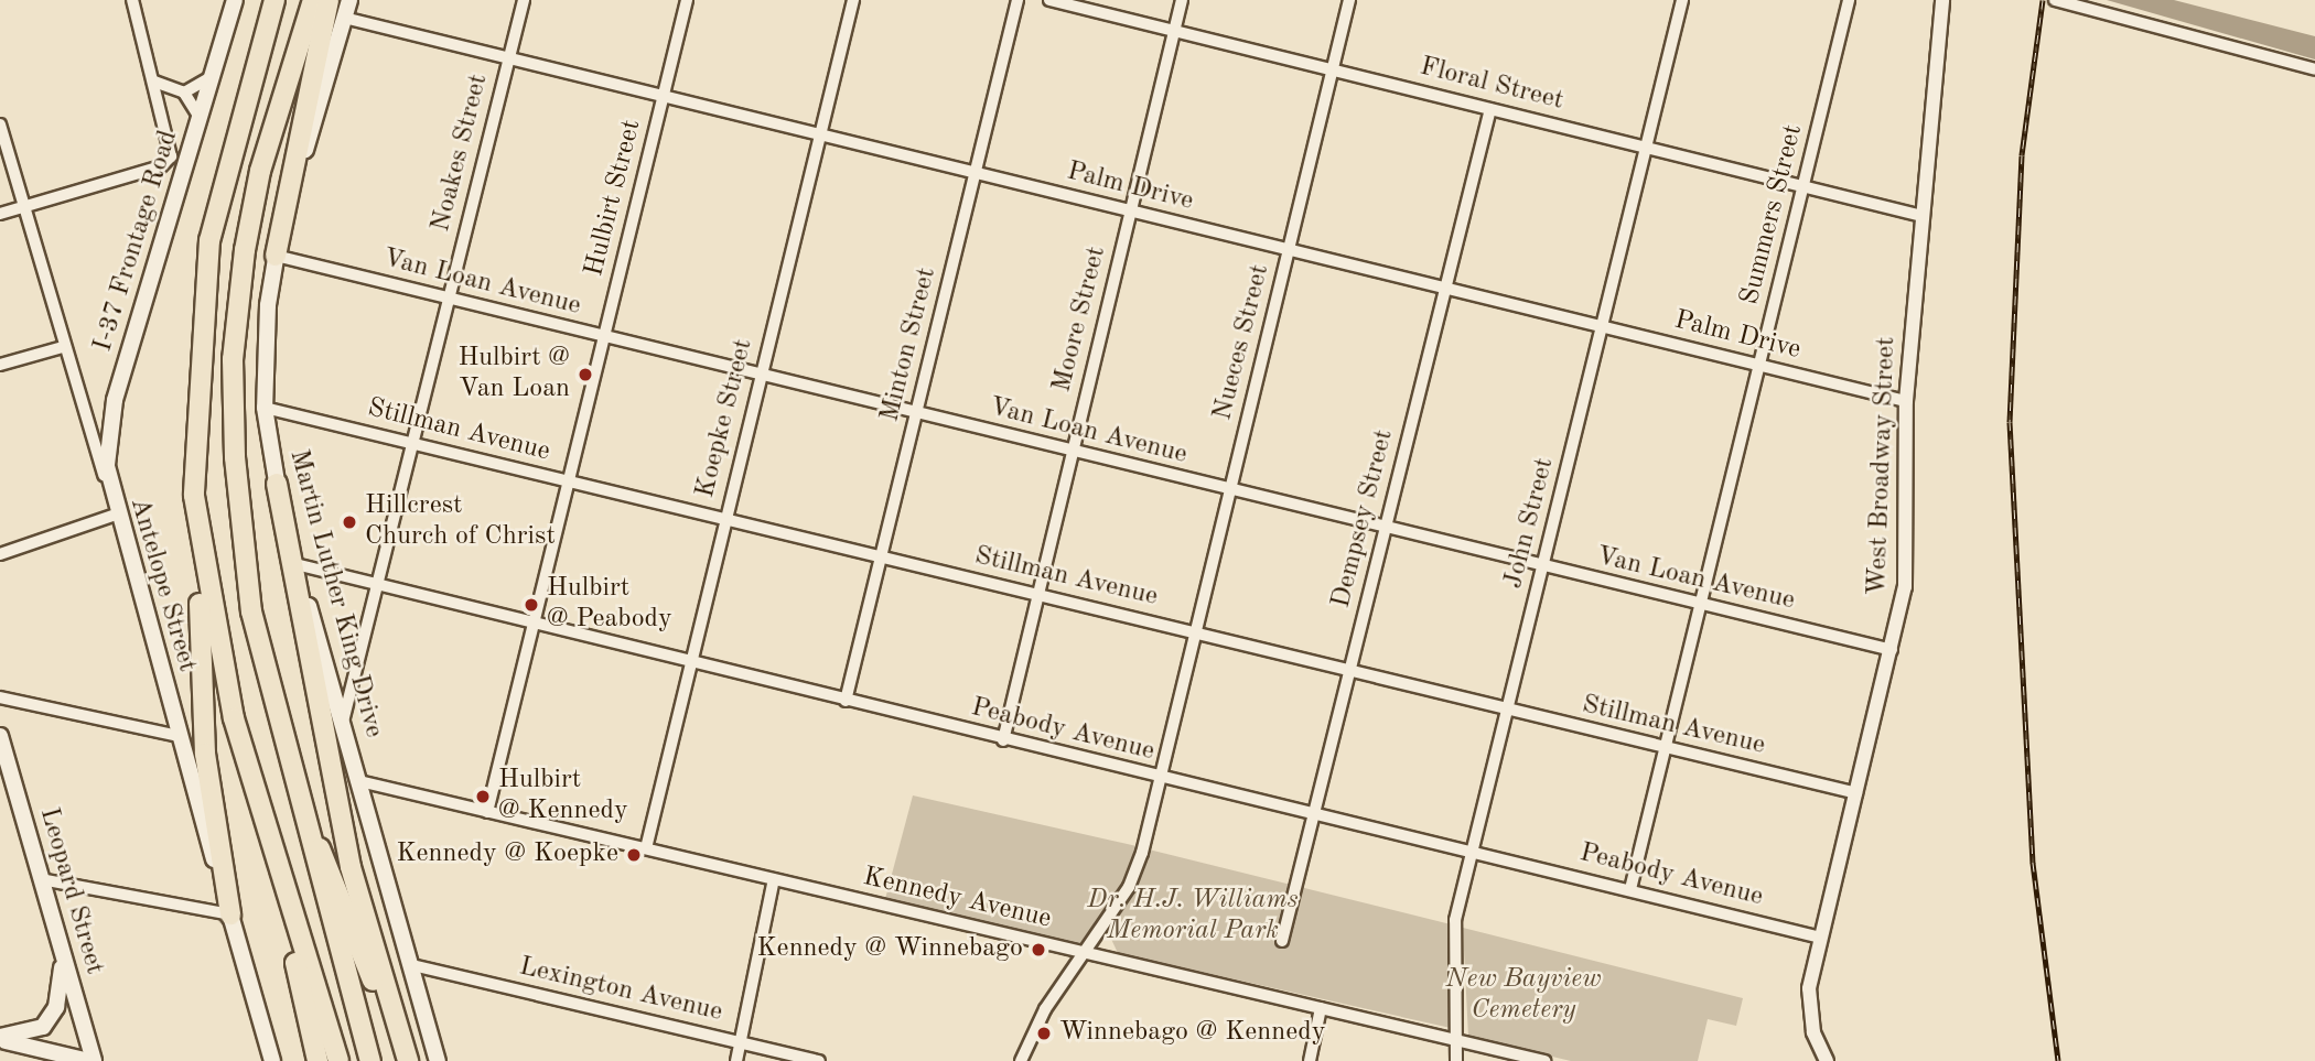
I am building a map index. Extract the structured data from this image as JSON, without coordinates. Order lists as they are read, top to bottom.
{
  "streets": {
    "main road": [
      "I-37 Frontage Road",
      "Antelope Street",
      "Martin Luther King Drive",
      "Leopard Street"
    ],
    "street": [
      "Floral Street",
      "Noakes Street",
      "Palm Drive",
      "Hulbirt Street",
      "Summers Street",
      "Van Loan Avenue",
      "Moore Street",
      "Nueces Street",
      "Minton Street",
      "Koepke Street",
      "Stillman Avenue",
      "West Broadway Street",
      "Dempsey Street",
      "John Street",
      "Peabody Avenue",
      "Kennedy Avenue",
      "Lexington Avenue"
    ]
  },
  "crossings": [
    ["Floral Street", "Summers Street"],
    ["Floral Street", "Moore Street"],
    ["Floral Street", "Nueces Street"],
    ["Floral Street", "West Broadway Street"],
    ["Floral Street", "Dempsey Street"],
    ["Floral Street", "John Street"],
    ["Noakes Street", "Palm Drive"],
    ["Noakes Street", "Van Loan Avenue"],
    ["Noakes Street", "Stillman Avenue"],
    ["Noakes Street", "Martin Luther King Drive"],
    ["Noakes Street", "Peabody Avenue"],
    ["Palm Drive", "Hulbirt Street"],
    ["Palm Drive", "Summers Street"],
    ["Palm Drive", "Moore Street"],
    ["Palm Drive", "Nueces Street"],
    ["Palm Drive", "Minton Street"],
    ["Palm Drive", "Koepke Street"],
    ["Palm Drive", "West Broadway Street"],
    ["Palm Drive", "Dempsey Street"],
    ["Palm Drive", "John Street"],
    ["Palm Drive", "Martin Luther King Drive"],
    ["Hulbirt Street", "Van Loan Avenue"],
    ["Hulbirt Street", "Stillman Avenue"],
    ["Hulbirt Street", "Peabody Avenue"],
    ["Hulbirt Street", "Kennedy Avenue"],
    ["Summers Street", "Van Loan Avenue"],
    ["Summers Street", "Stillman Avenue"],
    ["Summers Street", "Peabody Avenue"],
    ["I-37 Frontage Road", "Antelope Street"],
    ["Van Loan Avenue", "Moore Street"],
    ["Van Loan Avenue", "Nueces Street"],
    ["Van Loan Avenue", "Minton Street"],
    ["Van Loan Avenue", "Koepke Street"],
    ["Van Loan Avenue", "West Broadway Street"],
    ["Van Loan Avenue", "Dempsey Street"],
    ["Van Loan Avenue", "John Street"],
    ["Van Loan Avenue", "Martin Luther King Drive"],
    ["Moore Street", "Stillman Avenue"],
    ["Moore Street", "Peabody Avenue"],
    ["Nueces Street", "Stillman Avenue"],
    ["Nueces Street", "Peabody Avenue"],
    ["Nueces Street", "Kennedy Avenue"],
    ["Minton Street", "Stillman Avenue"],
    ["Minton Street", "Peabody Avenue"],
    ["Koepke Street", "Stillman Avenue"],
    ["Koepke Street", "Peabody Avenue"],
    ["Koepke Street", "Kennedy Avenue"],
    ["Stillman Avenue", "West Broadway Street"],
    ["Stillman Avenue", "Dempsey Street"],
    ["Stillman Avenue", "John Street"],
    ["Stillman Avenue", "Martin Luther King Drive"],
    ["West Broadway Street", "Peabody Avenue"],
    ["Dempsey Street", "Peabody Avenue"],
    ["John Street", "Peabody Avenue"],
    ["John Street", "Kennedy Avenue"],
    ["Martin Luther King Drive", "Peabody Avenue"],
    ["Martin Luther King Drive", "Kennedy Avenue"],
    ["Martin Luther King Drive", "Lexington Avenue"]
  ],
  "parks": ["Dr. H.J. Williams Memorial Park", "New Bayview Cemetery"],
  "places": [
    "Hulbirt @ Van Loan",
    "Hillcrest Church of Christ",
    "Hulbirt @ Peabody",
    "Hulbirt @ Kennedy",
    "Kennedy @ Koepke",
    "Kennedy @ Winnebago",
    "Winnebago @ Kennedy"
  ]
}
